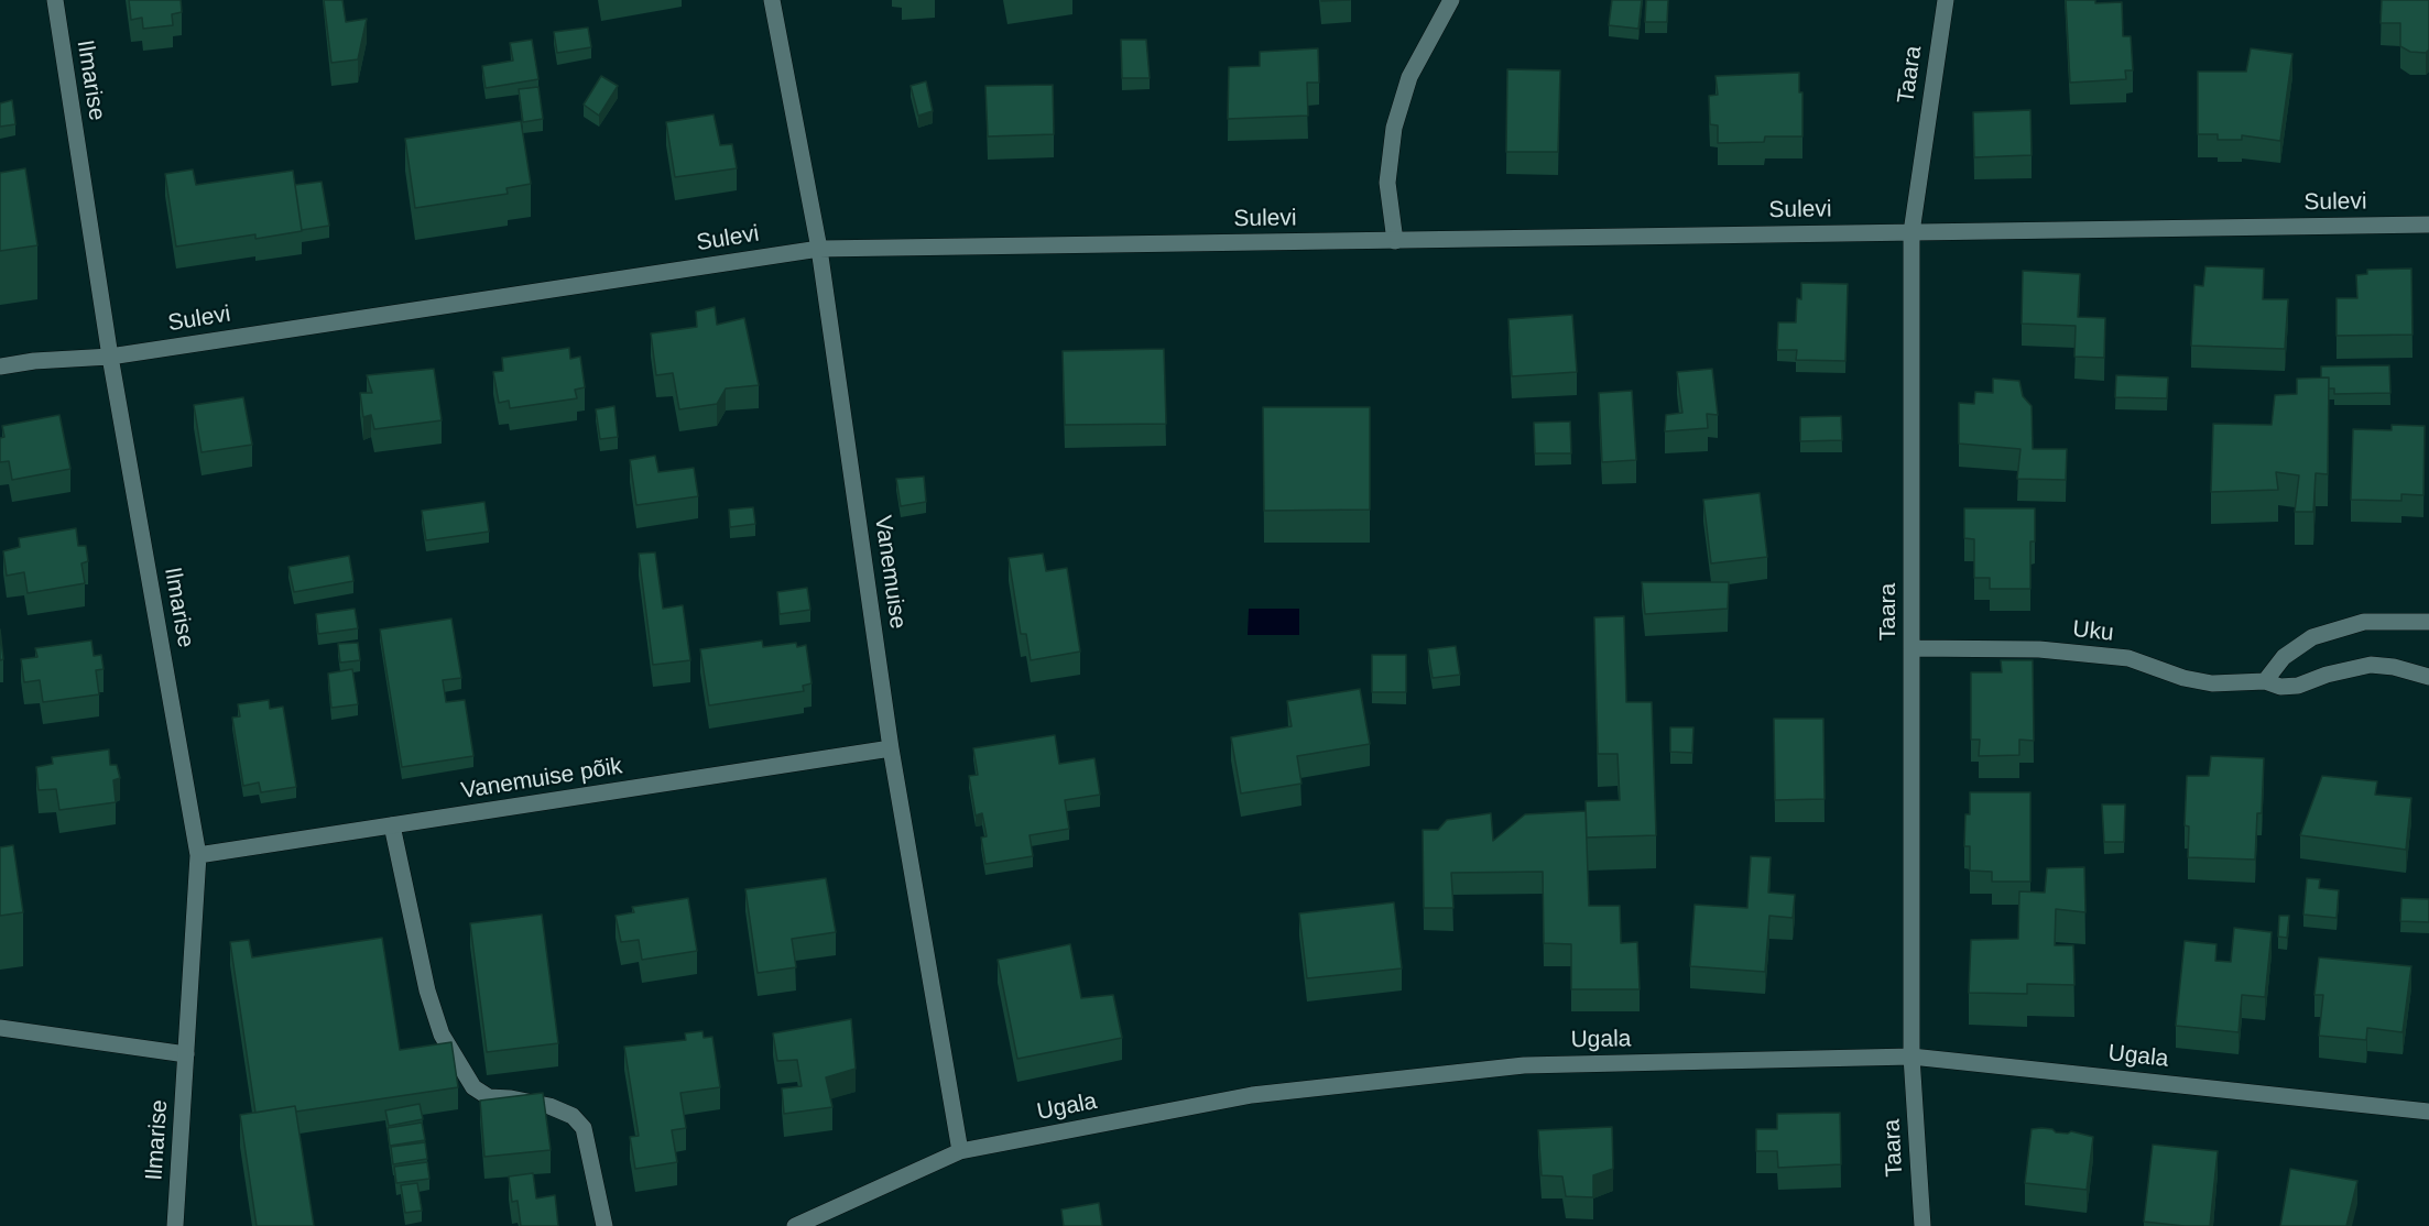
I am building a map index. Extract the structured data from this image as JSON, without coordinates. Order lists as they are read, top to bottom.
{
  "streets": {
    "street": [
      "Taara",
      "Ilmarise",
      "Sulevi",
      "Vanemuise",
      "Uku",
      "Vanemuise põik",
      "Ugala"
    ]
  },
  "crossings": [
    ["Taara", "Sulevi"],
    ["Taara", "Uku"],
    ["Taara", "Ugala"],
    ["Ilmarise", "Sulevi"],
    ["Ilmarise", "Vanemuise põik"],
    ["Sulevi", "Vanemuise"],
    ["Vanemuise", "Vanemuise põik"],
    ["Vanemuise", "Ugala"]
  ]
}
